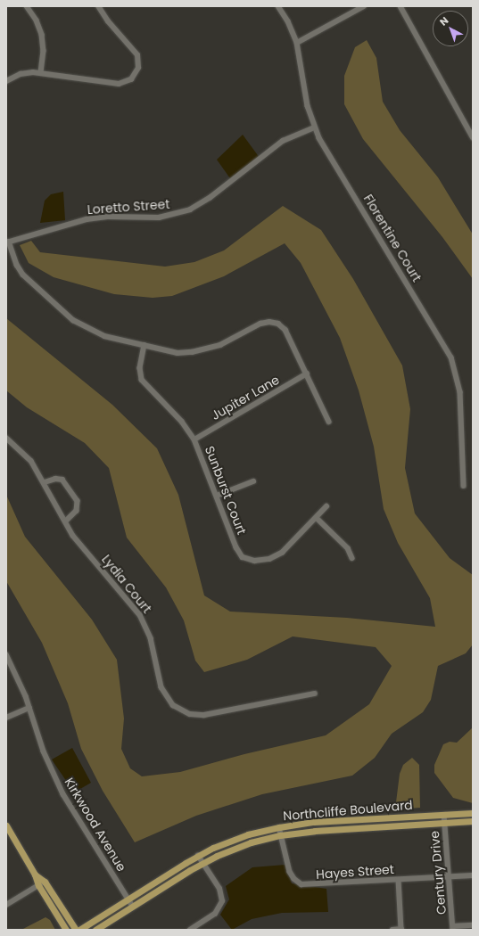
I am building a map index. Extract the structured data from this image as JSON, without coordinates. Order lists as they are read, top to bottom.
{
  "streets": {
    "main road": ["Northcliffe Boulevard"],
    "street": [
      "Loretto Street",
      "Florentine Court",
      "Jupiter Lane",
      "Sunburst Court",
      "Lydia Court",
      "Kirkwood Avenue",
      "Hayes Street",
      "Century Drive"
    ]
  },
  "crossings": [
    ["Loretto Street", "Florentine Court"],
    ["Jupiter Lane", "Sunburst Court"],
    ["Northcliffe Boulevard", "Kirkwood Avenue"],
    ["Northcliffe Boulevard", "Hayes Street"],
    ["Northcliffe Boulevard", "Century Drive"],
    ["Hayes Street", "Century Drive"]
  ],
  "north": "top left"
}
